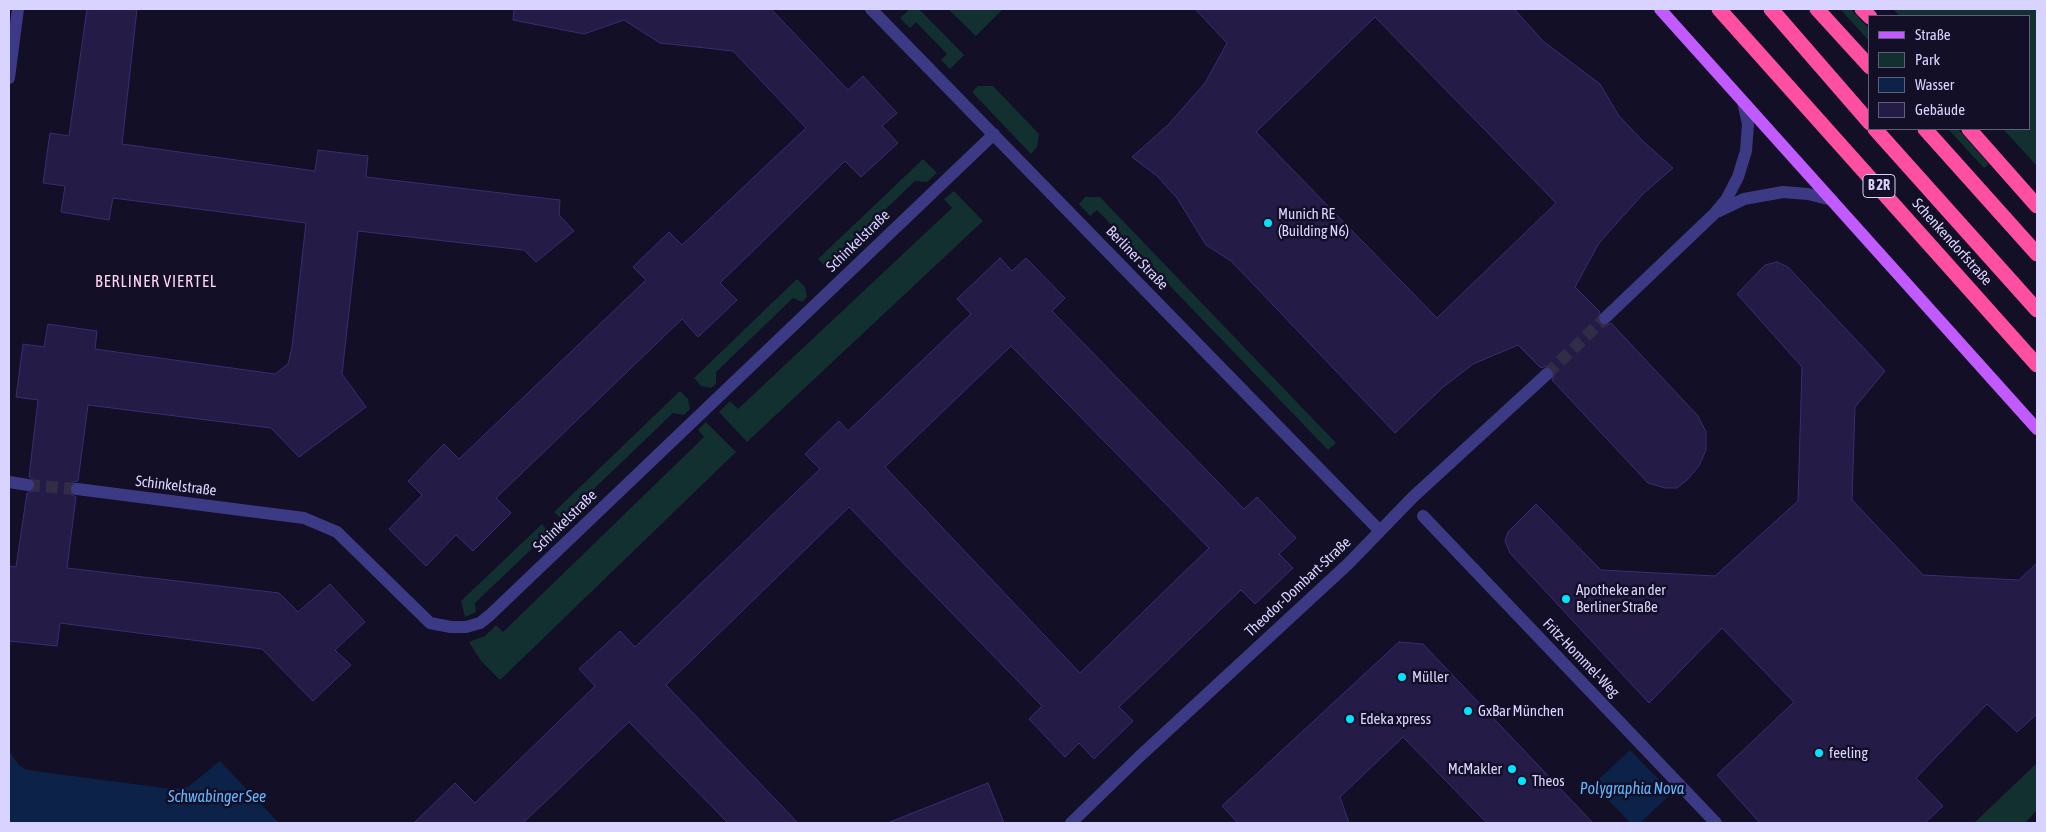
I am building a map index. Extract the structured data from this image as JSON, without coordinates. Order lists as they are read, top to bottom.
{
  "streets": {
    "highway": ["B 2R", "Schenkendorfstraße"],
    "street": [
      "Schinkelstraße",
      "Berliner Straße",
      "Theodor-Dombart-Straße",
      "Fritz-Hommel-Weg"
    ]
  },
  "crossings": [
    ["Schinkelstraße", "Berliner Straße"],
    ["Berliner Straße", "Theodor-Dombart-Straße"]
  ],
  "districts": ["BERLINER VIERTEL"],
  "water": ["Polygraphia Nova", "Schwabinger See"],
  "places": [
    "Munich RE (Building N6)",
    "Apotheke an der Berliner Straße",
    "Müller",
    "GxBar München",
    "Edeka xpress",
    "feeling",
    "McMakler",
    "Theos"
  ],
  "legend": [
    "Straße",
    "Park",
    "Wasser",
    "Gebäude"
  ]
}
